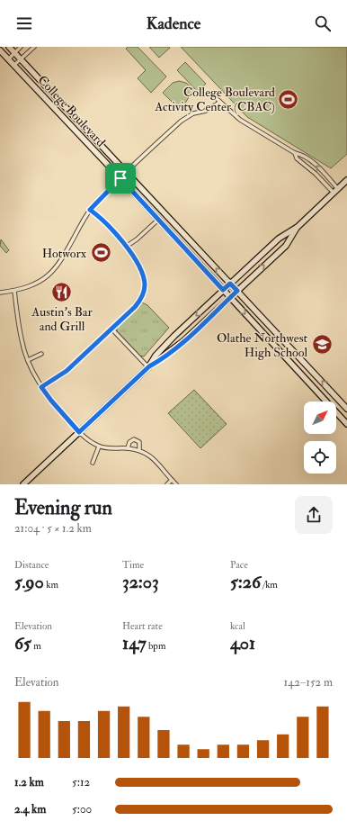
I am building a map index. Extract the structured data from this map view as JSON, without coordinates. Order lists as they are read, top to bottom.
{
  "streets": {
    "main road": ["College Boulevard"]
  },
  "places": {
    "sports": ["College Boulevard Activity Center (CBAC)", "Hotworx"],
    "restaurant": ["Austin's Bar and Grill"],
    "school or university": ["Olathe Northwest High School"]
  },
  "north": "top right",
  "page": {
    "header": "Kadence",
    "heading": ["Evening run", "21:04 · 5 × 1.2 km"],
    "stats": [
      ["Distance", "5.90 km"],
      ["Time", "32:03"],
      ["Pace", "5:26 /km"],
      ["Elevation", "65 m"],
      ["Heart rate", "147 bpm"],
      ["kcal", "401"]
    ],
    "chart": ["Elevation", "142–152 m"],
    "list": [
      {
        "name": "1.2 km",
        "note": "5:12"
      },
      {
        "name": "2.4 km",
        "note": "5:00"
      }
    ]
  }
}
